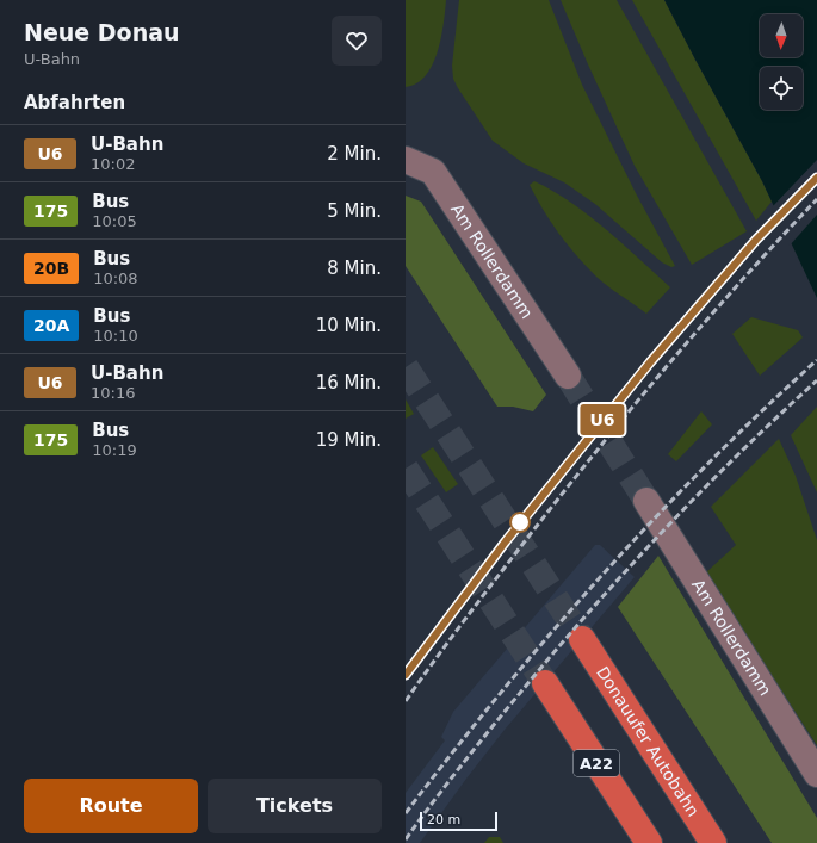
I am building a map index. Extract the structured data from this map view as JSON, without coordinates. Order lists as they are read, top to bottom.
{
  "streets": {
    "highway": ["Donauufer Autobahn", "A22"],
    "street": ["Am Rollerdamm"]
  },
  "lines": ["metro line U6"],
  "scale_bar": "20 m",
  "north": "bottom",
  "page": {
    "heading": [
      ["Neue Donau", "U-Bahn"],
      "Abfahrten"
    ],
    "on_map": "U6",
    "list": [
      {
        "mark": "U6",
        "name": "U-Bahn",
        "note": "10:02",
        "value": "2 Min."
      },
      {
        "mark": "175",
        "name": "Bus",
        "note": "10:05",
        "value": "5 Min."
      },
      {
        "mark": "20B",
        "name": "Bus",
        "note": "10:08",
        "value": "8 Min."
      },
      {
        "mark": "20A",
        "name": "Bus",
        "note": "10:10",
        "value": "10 Min."
      },
      {
        "mark": "U6",
        "name": "U-Bahn",
        "note": "10:16",
        "value": "16 Min."
      },
      {
        "mark": "175",
        "name": "Bus",
        "note": "10:19",
        "value": "19 Min."
      }
    ],
    "buttons": ["Route", "Tickets"],
    "scale": "20 m"
  }
}
